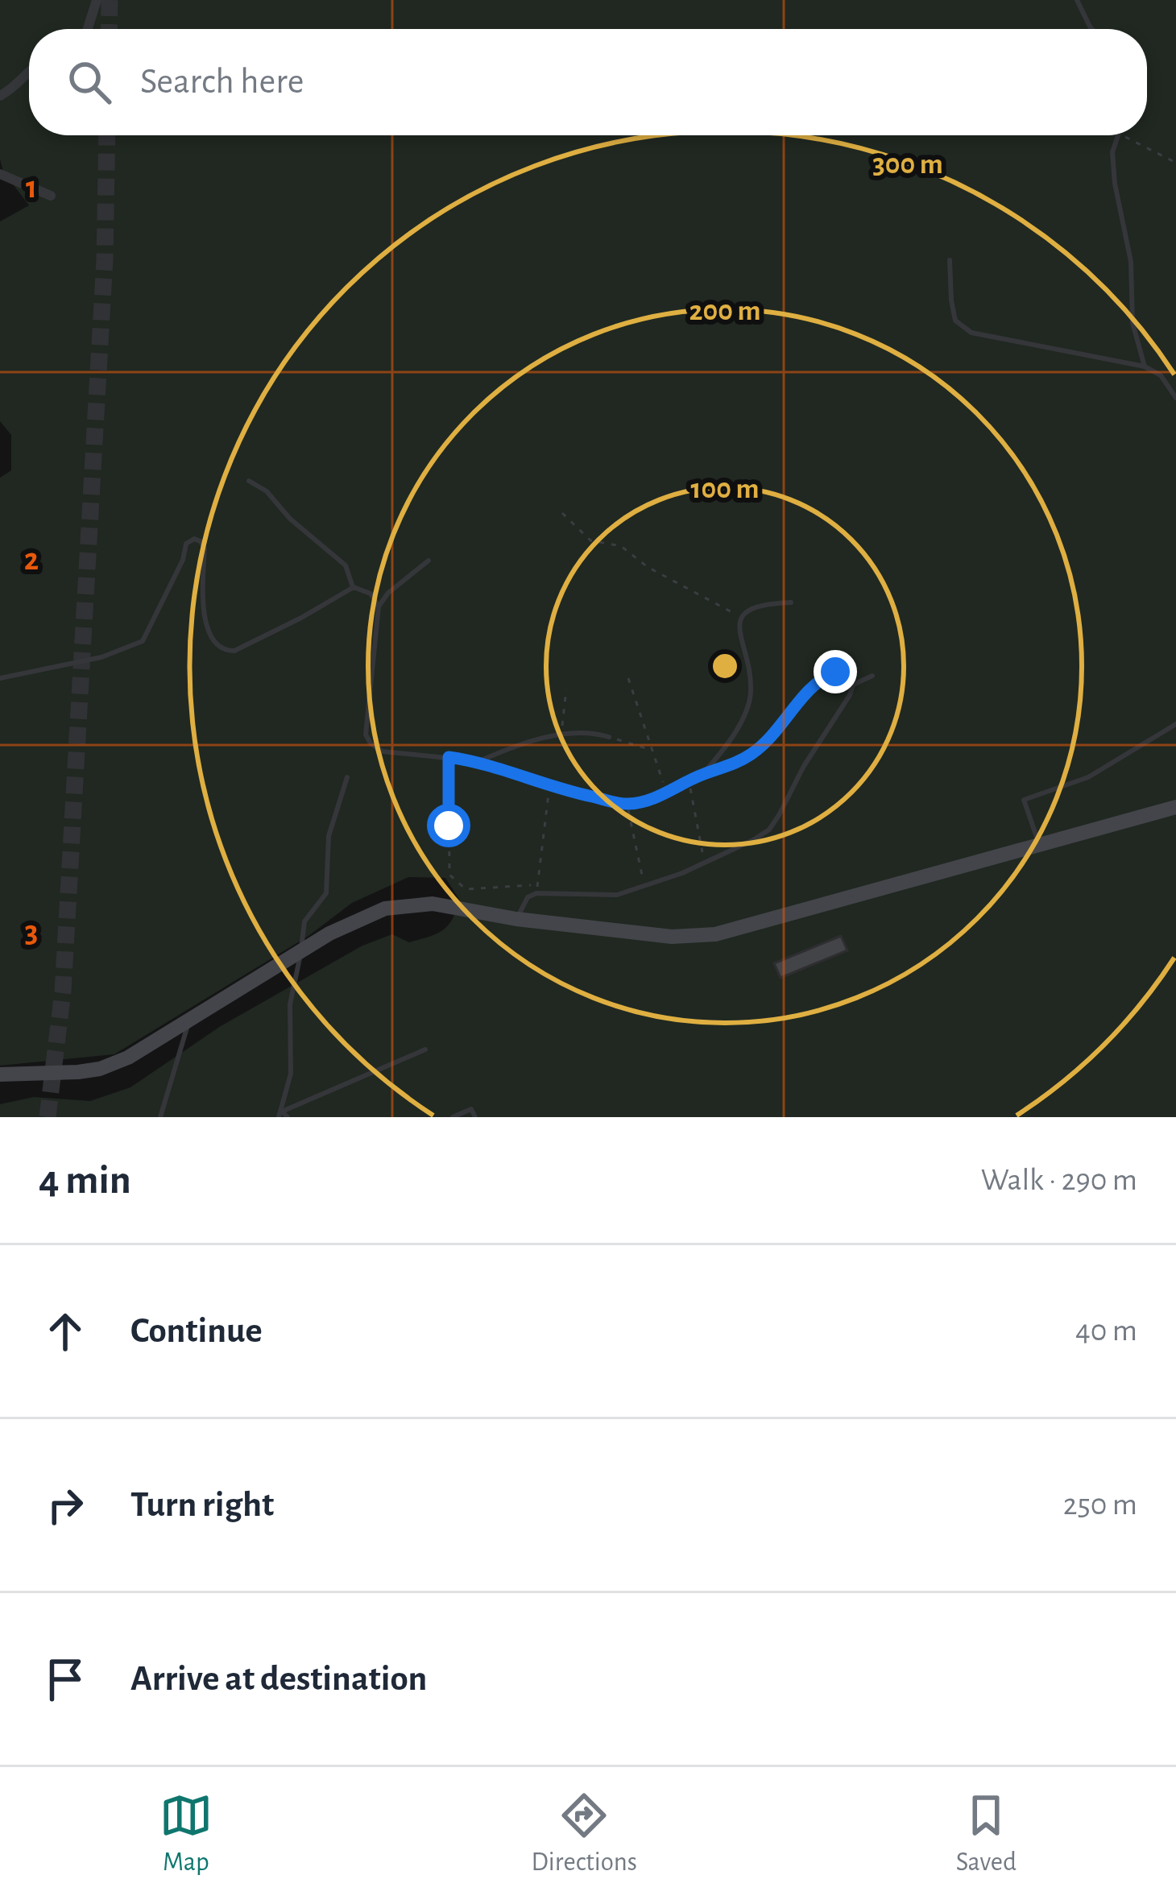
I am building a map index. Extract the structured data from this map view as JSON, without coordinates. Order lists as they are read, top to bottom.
{
  "page": {
    "search": "Search here",
    "heading": ["4 min", "Walk · 290 m"],
    "list": [
      ["Continue", "40 m"],
      ["Turn right", "250 m"],
      "Arrive at destination"
    ],
    "nav": ["Map", "Directions", "Saved"]
  },
  "grid": {
    "rows": ["1", "2", "3"]
  },
  "rings": ["300 m", "200 m", "100 m"]
}
